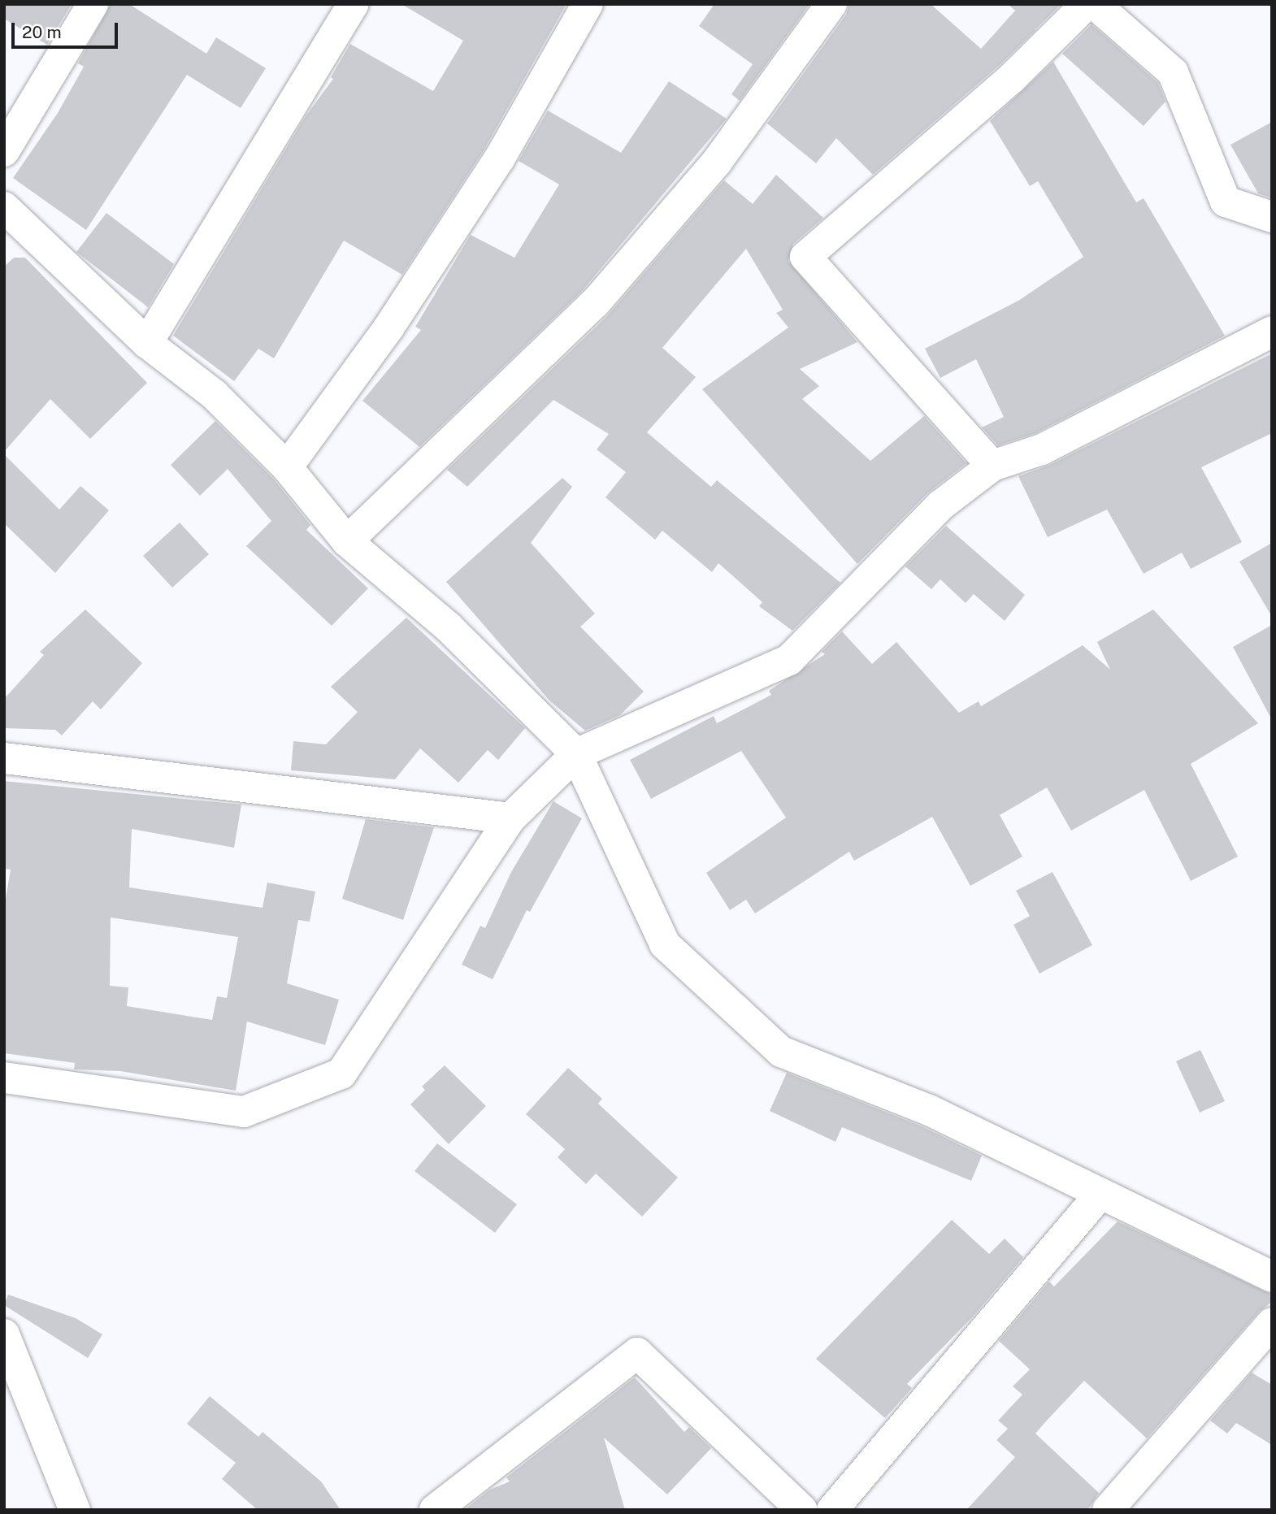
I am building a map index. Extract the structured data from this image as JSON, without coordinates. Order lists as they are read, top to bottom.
{
  "scale_bar": "20 m"
}
